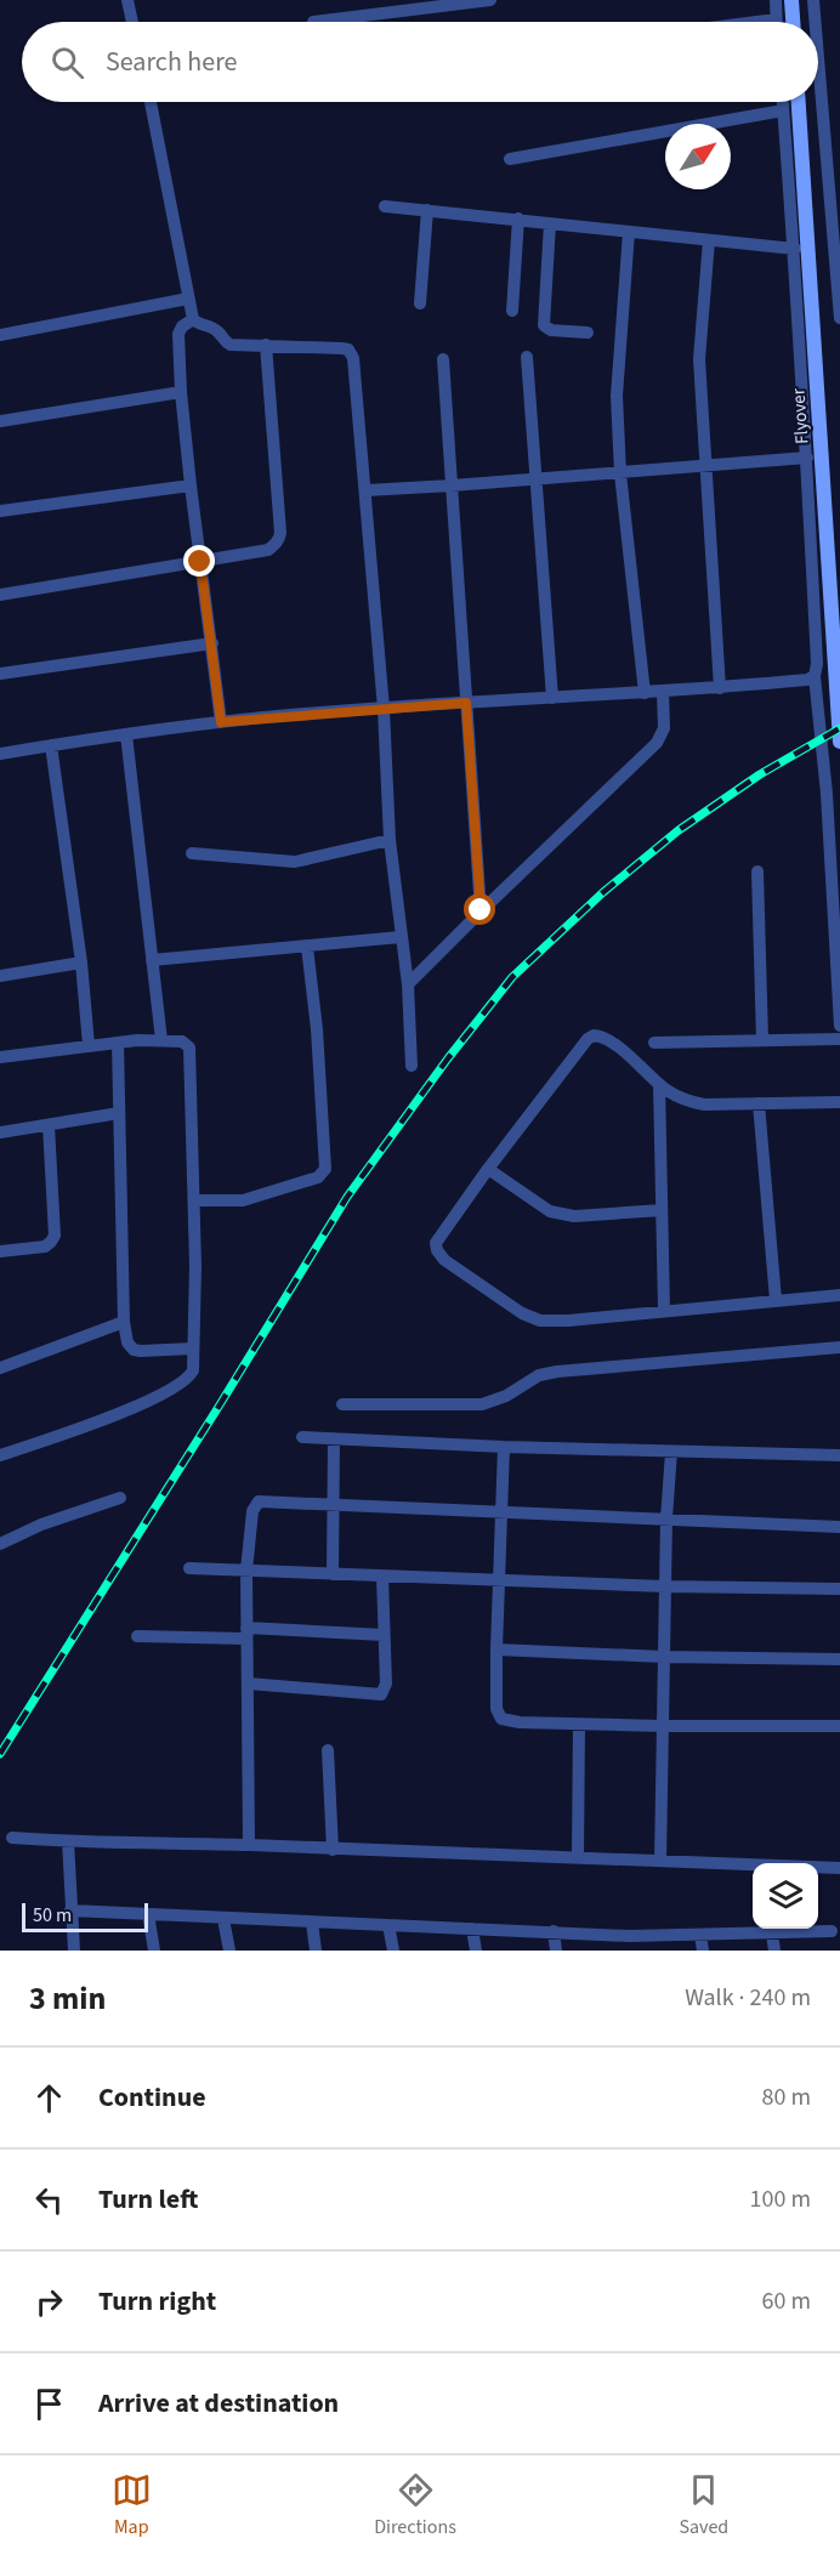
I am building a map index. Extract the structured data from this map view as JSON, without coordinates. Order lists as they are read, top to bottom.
{
  "streets": {
    "main road": ["Flyover"]
  },
  "scale_bar": "50 m",
  "north": "top right",
  "page": {
    "search": "Search here",
    "scale": "50 m",
    "heading": ["3 min", "Walk · 240 m"],
    "list": [
      ["Continue", "80 m"],
      ["Turn left", "100 m"],
      ["Turn right", "60 m"],
      "Arrive at destination"
    ],
    "nav": ["Map", "Directions", "Saved"]
  }
}
